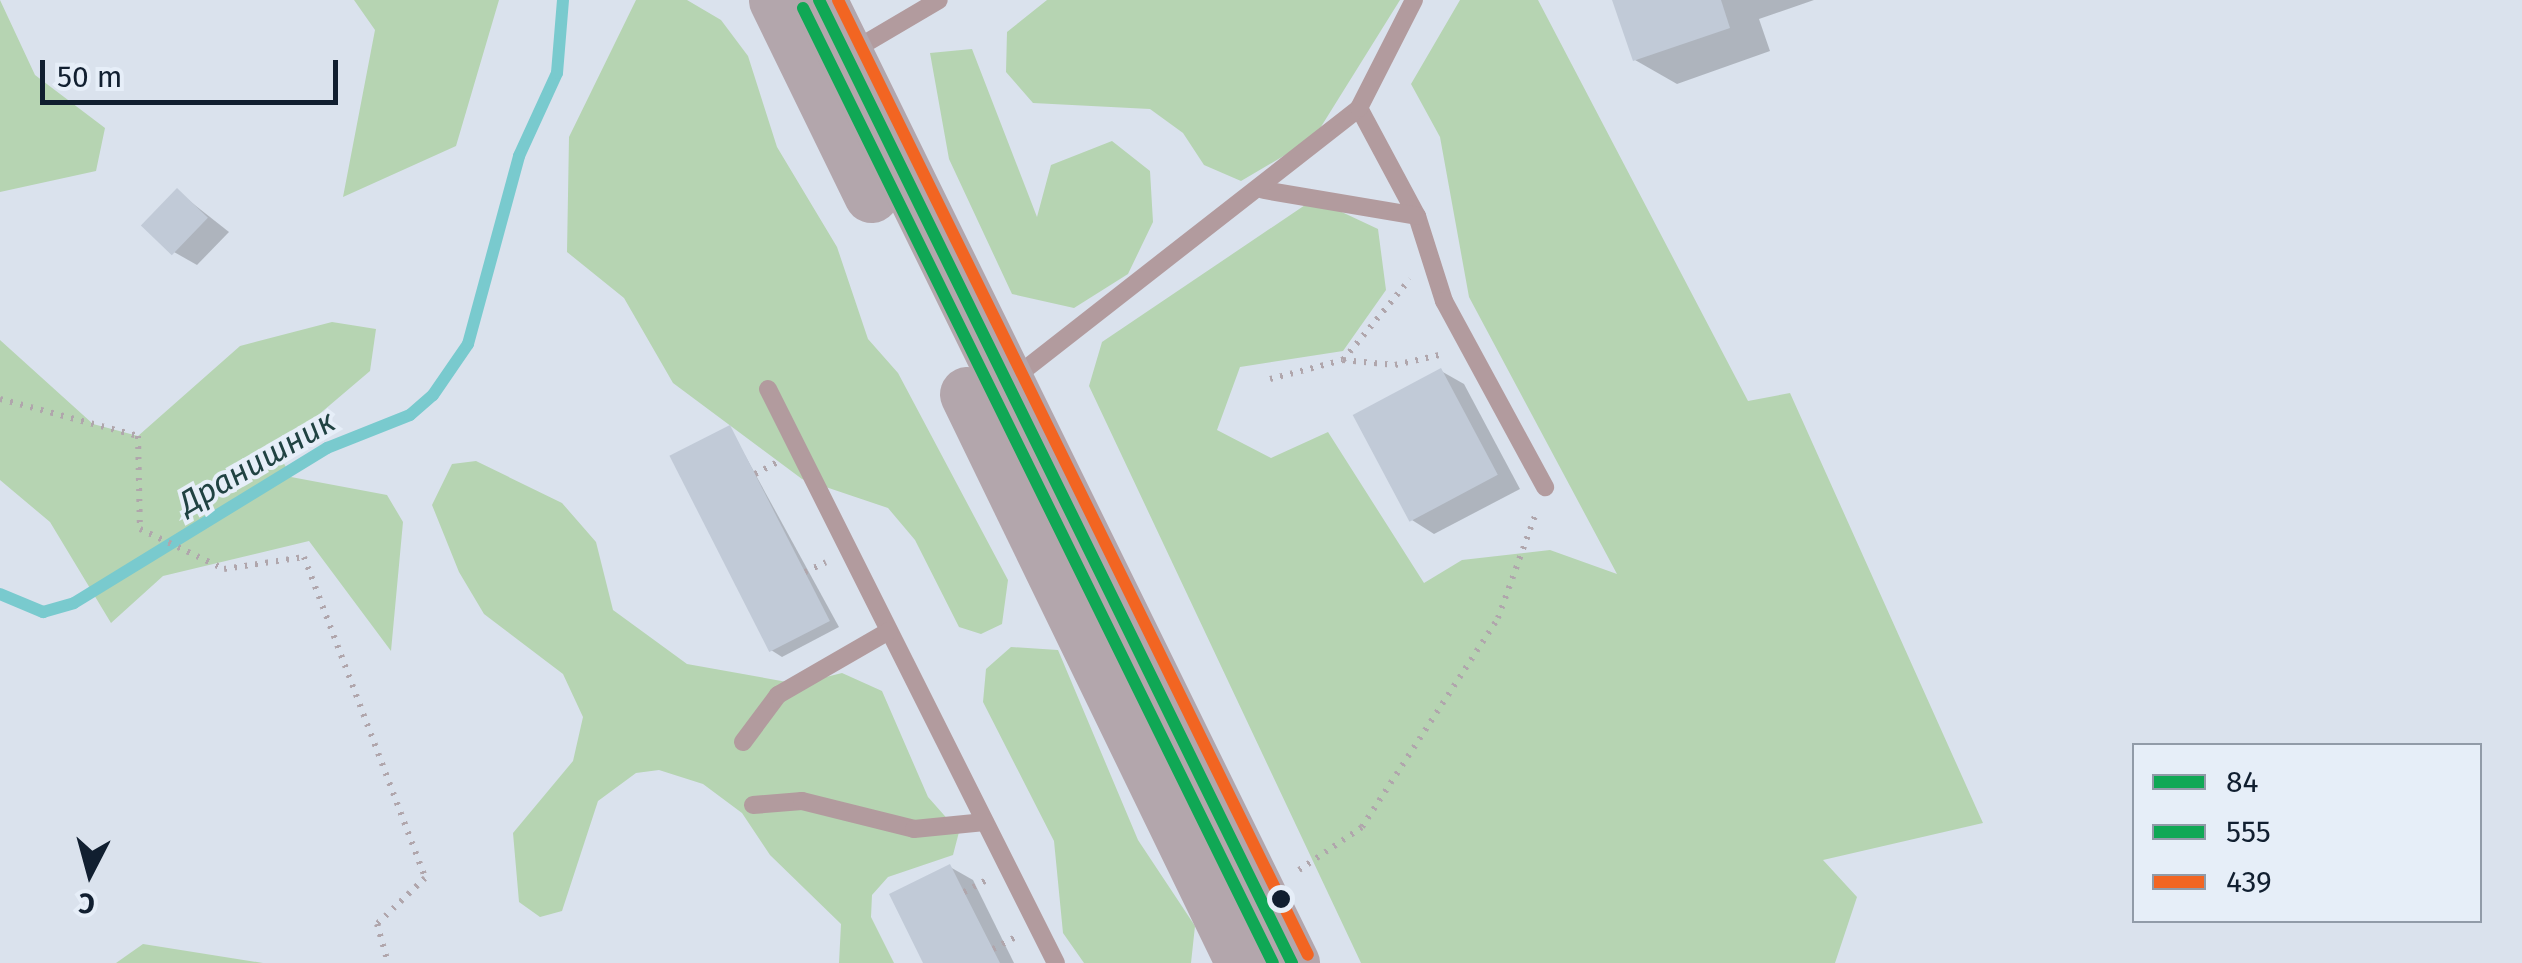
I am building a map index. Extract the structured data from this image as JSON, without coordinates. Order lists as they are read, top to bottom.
{
  "water": ["Дранишник"],
  "lines": ["transit line 84", "transit line 439", "transit line 555"],
  "legend": ["84", "555", "439"],
  "scale_bar": "50 m",
  "north": "bottom"
}
